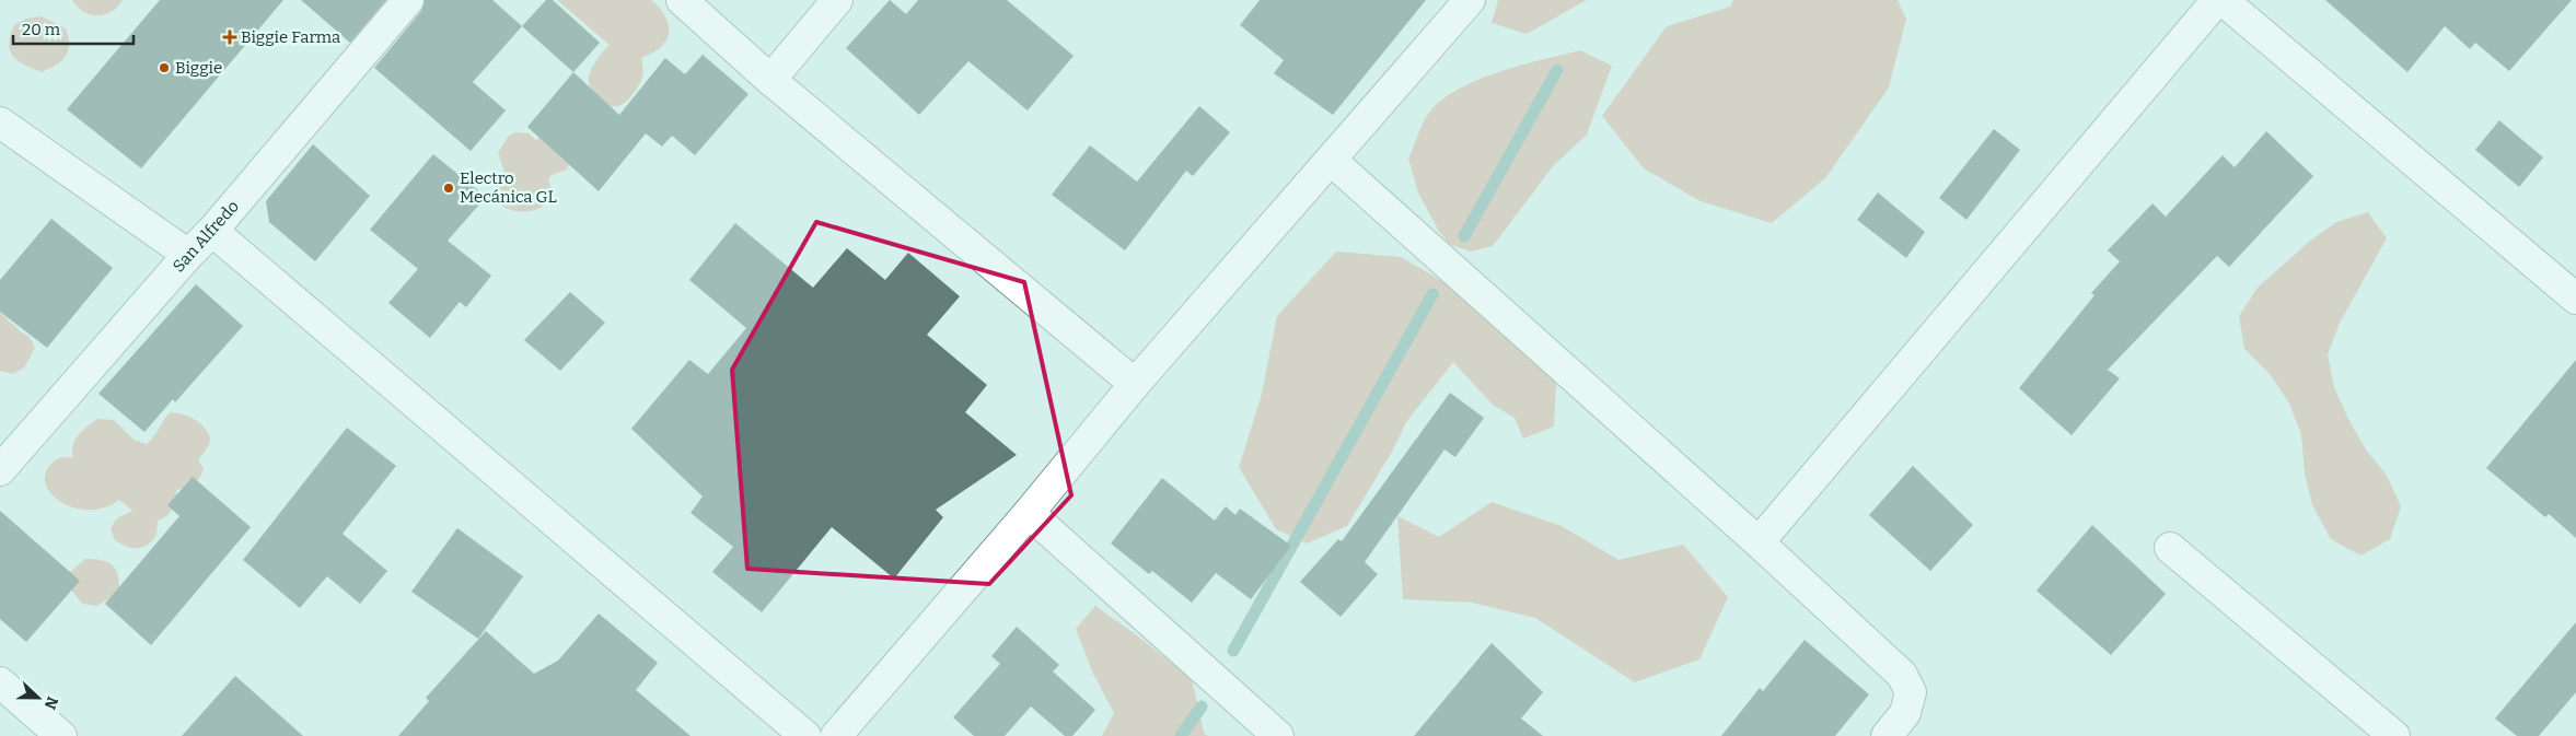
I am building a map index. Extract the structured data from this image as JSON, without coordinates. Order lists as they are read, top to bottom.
{
  "streets": {
    "street": ["San Alfredo"]
  },
  "places": {
    "health": ["Biggie Farma"],
    "other": ["Biggie", "Electro Mecánica GL"]
  },
  "scale_bar": "20 m",
  "north": "right"
}
